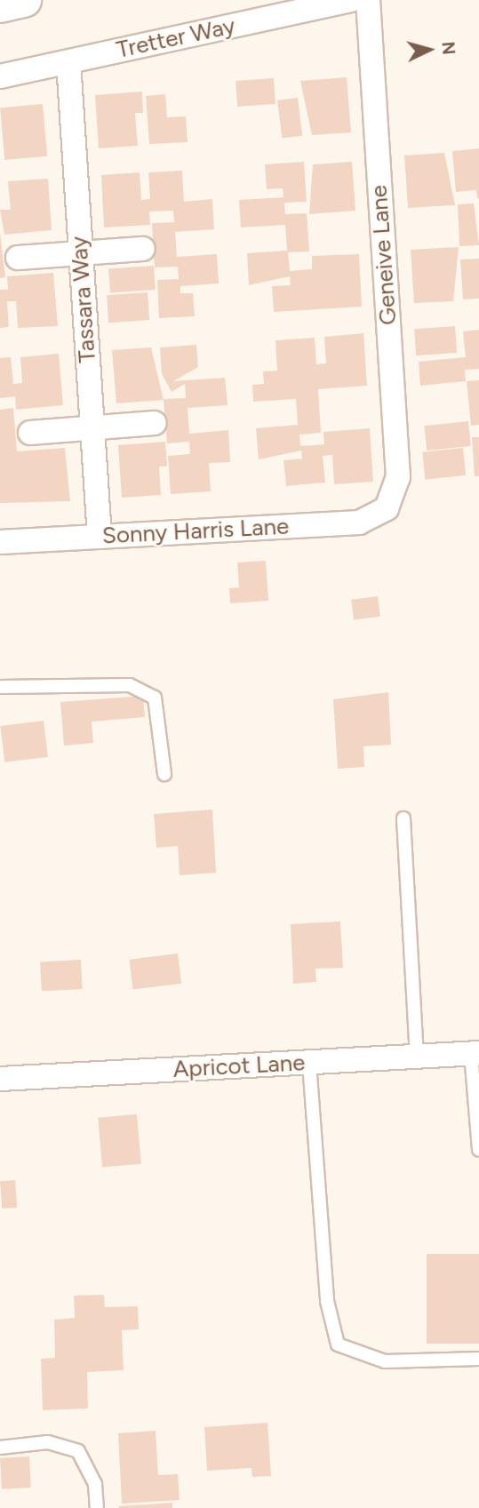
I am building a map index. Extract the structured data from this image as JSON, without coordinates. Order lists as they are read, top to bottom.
{
  "streets": {
    "street": [
      "Tretter Way",
      "Geneive Lane",
      "Tassara Way",
      "Sonny Harris Lane",
      "Apricot Lane"
    ]
  },
  "crossings": [
    ["Tretter Way", "Tassara Way"],
    ["Geneive Lane", "Sonny Harris Lane"],
    ["Tassara Way", "Sonny Harris Lane"]
  ],
  "north": "right"
}
